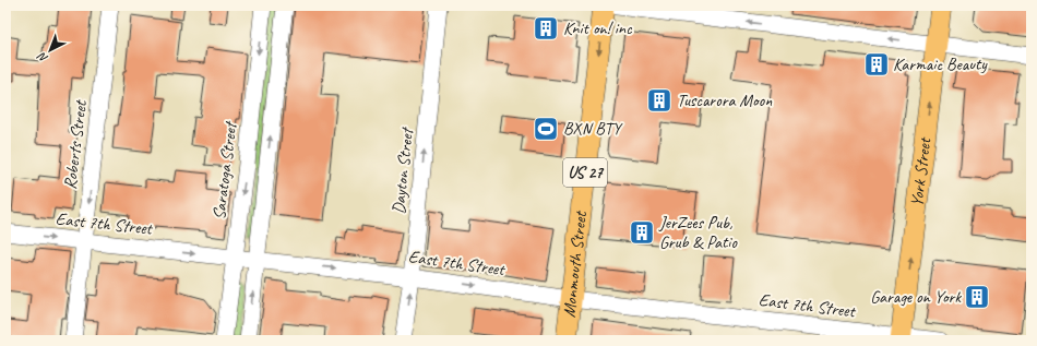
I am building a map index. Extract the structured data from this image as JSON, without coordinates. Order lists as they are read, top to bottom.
{
  "streets": {
    "main road": ["US 27", "York Street", "Monmouth Street"],
    "street": [
      "Roberts Street",
      "Saratoga Street",
      "Dayton Street",
      "East 7th Street"
    ]
  },
  "crossings": [
    ["Roberts Street", "East 7th Street"],
    ["Saratoga Street", "East 7th Street"],
    ["Dayton Street", "East 7th Street"],
    ["York Street", "East 7th Street"],
    ["East 7th Street", "Monmouth Street"]
  ],
  "one_way": [
    "Roberts Street",
    "Dayton Street",
    "York Street",
    "East 7th Street",
    "Monmouth Street"
  ],
  "places": {
    "building": [
      "Knit on! inc",
      "Karmaic Beauty",
      "Tuscarora Moon",
      "JerZees Pub, Grub & Patio",
      "Garage on York"
    ],
    "sports": ["BXN BTY"]
  },
  "north": "bottom left"
}
